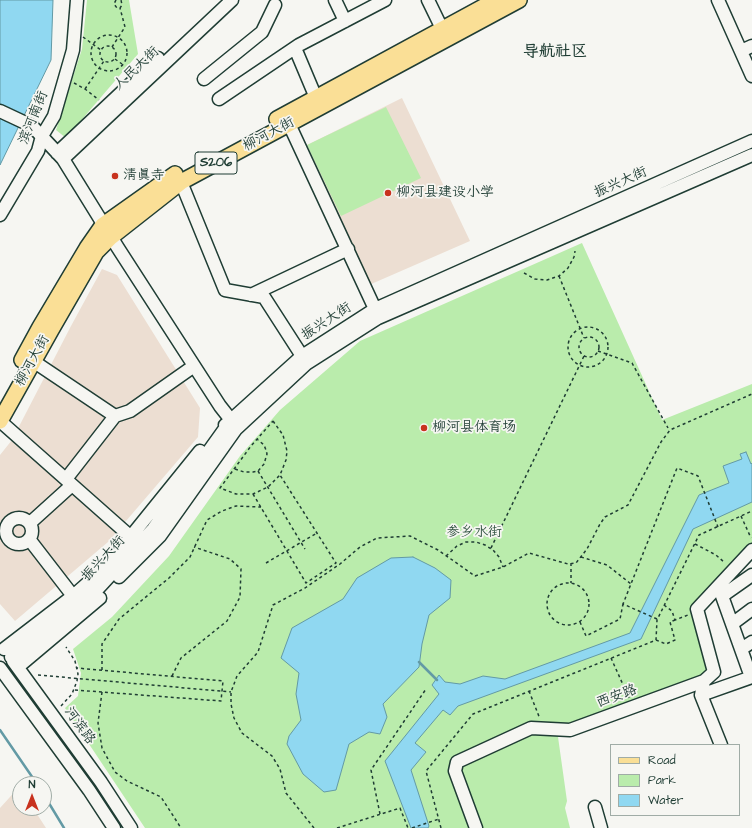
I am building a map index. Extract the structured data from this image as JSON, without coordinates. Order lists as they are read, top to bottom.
{
  "streets": {
    "main road": ["柳河大街", "S206"],
    "street": [
      "人民大街",
      "滨河南街",
      "振兴大街",
      "西安路",
      "河滨路"
    ]
  },
  "crossings": [
    ["振兴大街", "河滨路"]
  ],
  "districts": ["导航社区"],
  "parks": ["参乡水街"],
  "places": ["清真寺", "柳河县建设小学", "柳河县体育场"],
  "legend": ["Road", "Park", "Water"],
  "north": "top"
}
